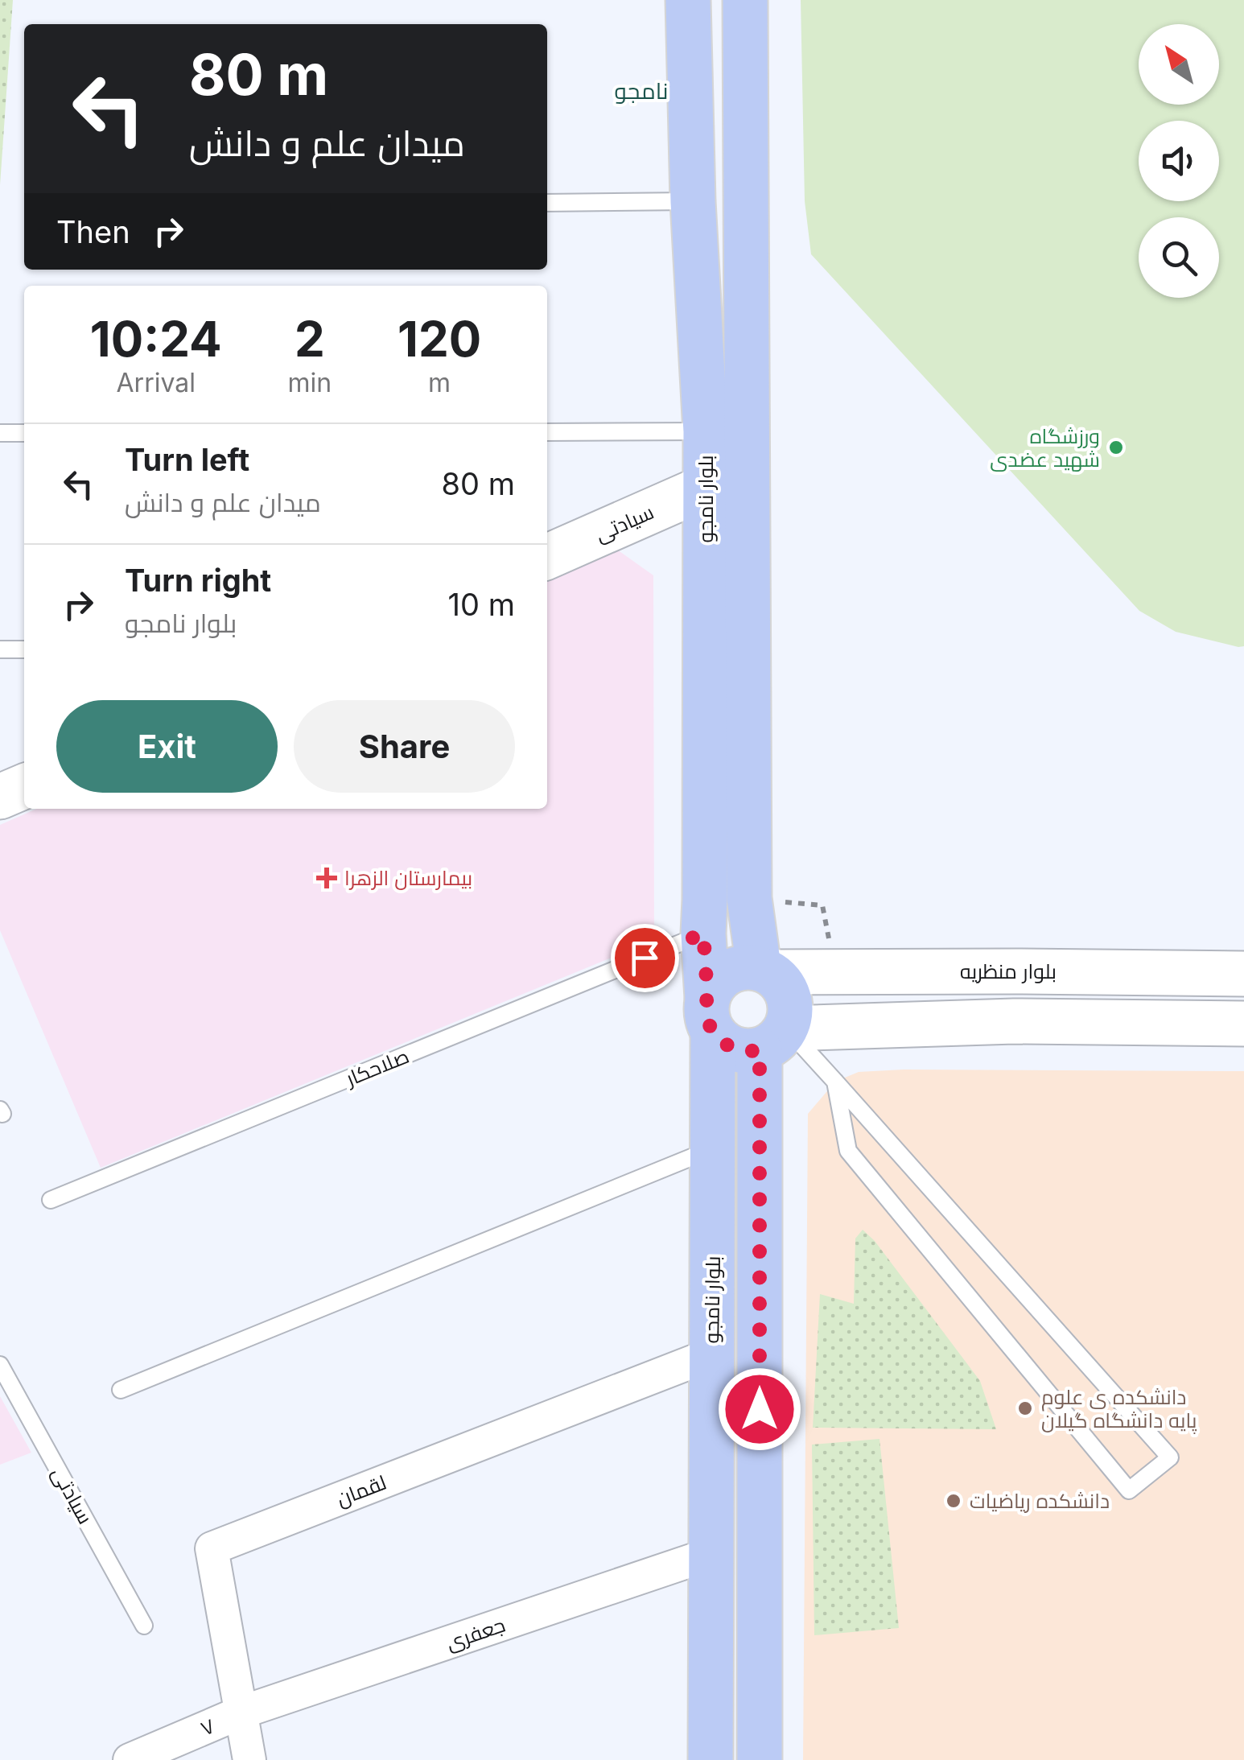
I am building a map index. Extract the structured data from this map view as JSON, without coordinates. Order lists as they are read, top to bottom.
{
  "streets": {
    "main road": ["بلوار نامجو", "سیادتی", "بلوار منظریه"],
    "street": ["لقمان", "جعفری", "۷"],
    "lane": ["صلاحکار"]
  },
  "crossings": [
    ["بلوار نامجو", "سیادتی"],
    ["بلوار نامجو", "بلوار منظریه"],
    ["بلوار نامجو", "صلاحکار"],
    ["بلوار نامجو", "لقمان"],
    ["بلوار نامجو", "جعفری"],
    ["لقمان", "جعفری"],
    ["لقمان", "۷"],
    ["جعفری", "۷"]
  ],
  "districts": ["نامجو"],
  "places": {
    "other": ["ورزشگاه شهید عضدی", "دانشکده ی علوم پایه دانشگاه گیلان", "دانشکده ریاضیات"],
    "health": ["بیمارستان الزهرا"]
  },
  "north": "top left",
  "page": {
    "turn": ["80 m", "میدان علم و دانش"],
    "then": "Then",
    "eta": [
      "10:24",
      "Arrival",
      "2",
      "min",
      "120",
      "m"
    ],
    "list": [
      {
        "name": "Turn left",
        "note": "میدان علم و دانش",
        "value": "80 m"
      },
      {
        "name": "Turn right",
        "note": "بلوار نامجو",
        "value": "10 m"
      }
    ],
    "buttons": ["Exit", "Share"]
  }
}
